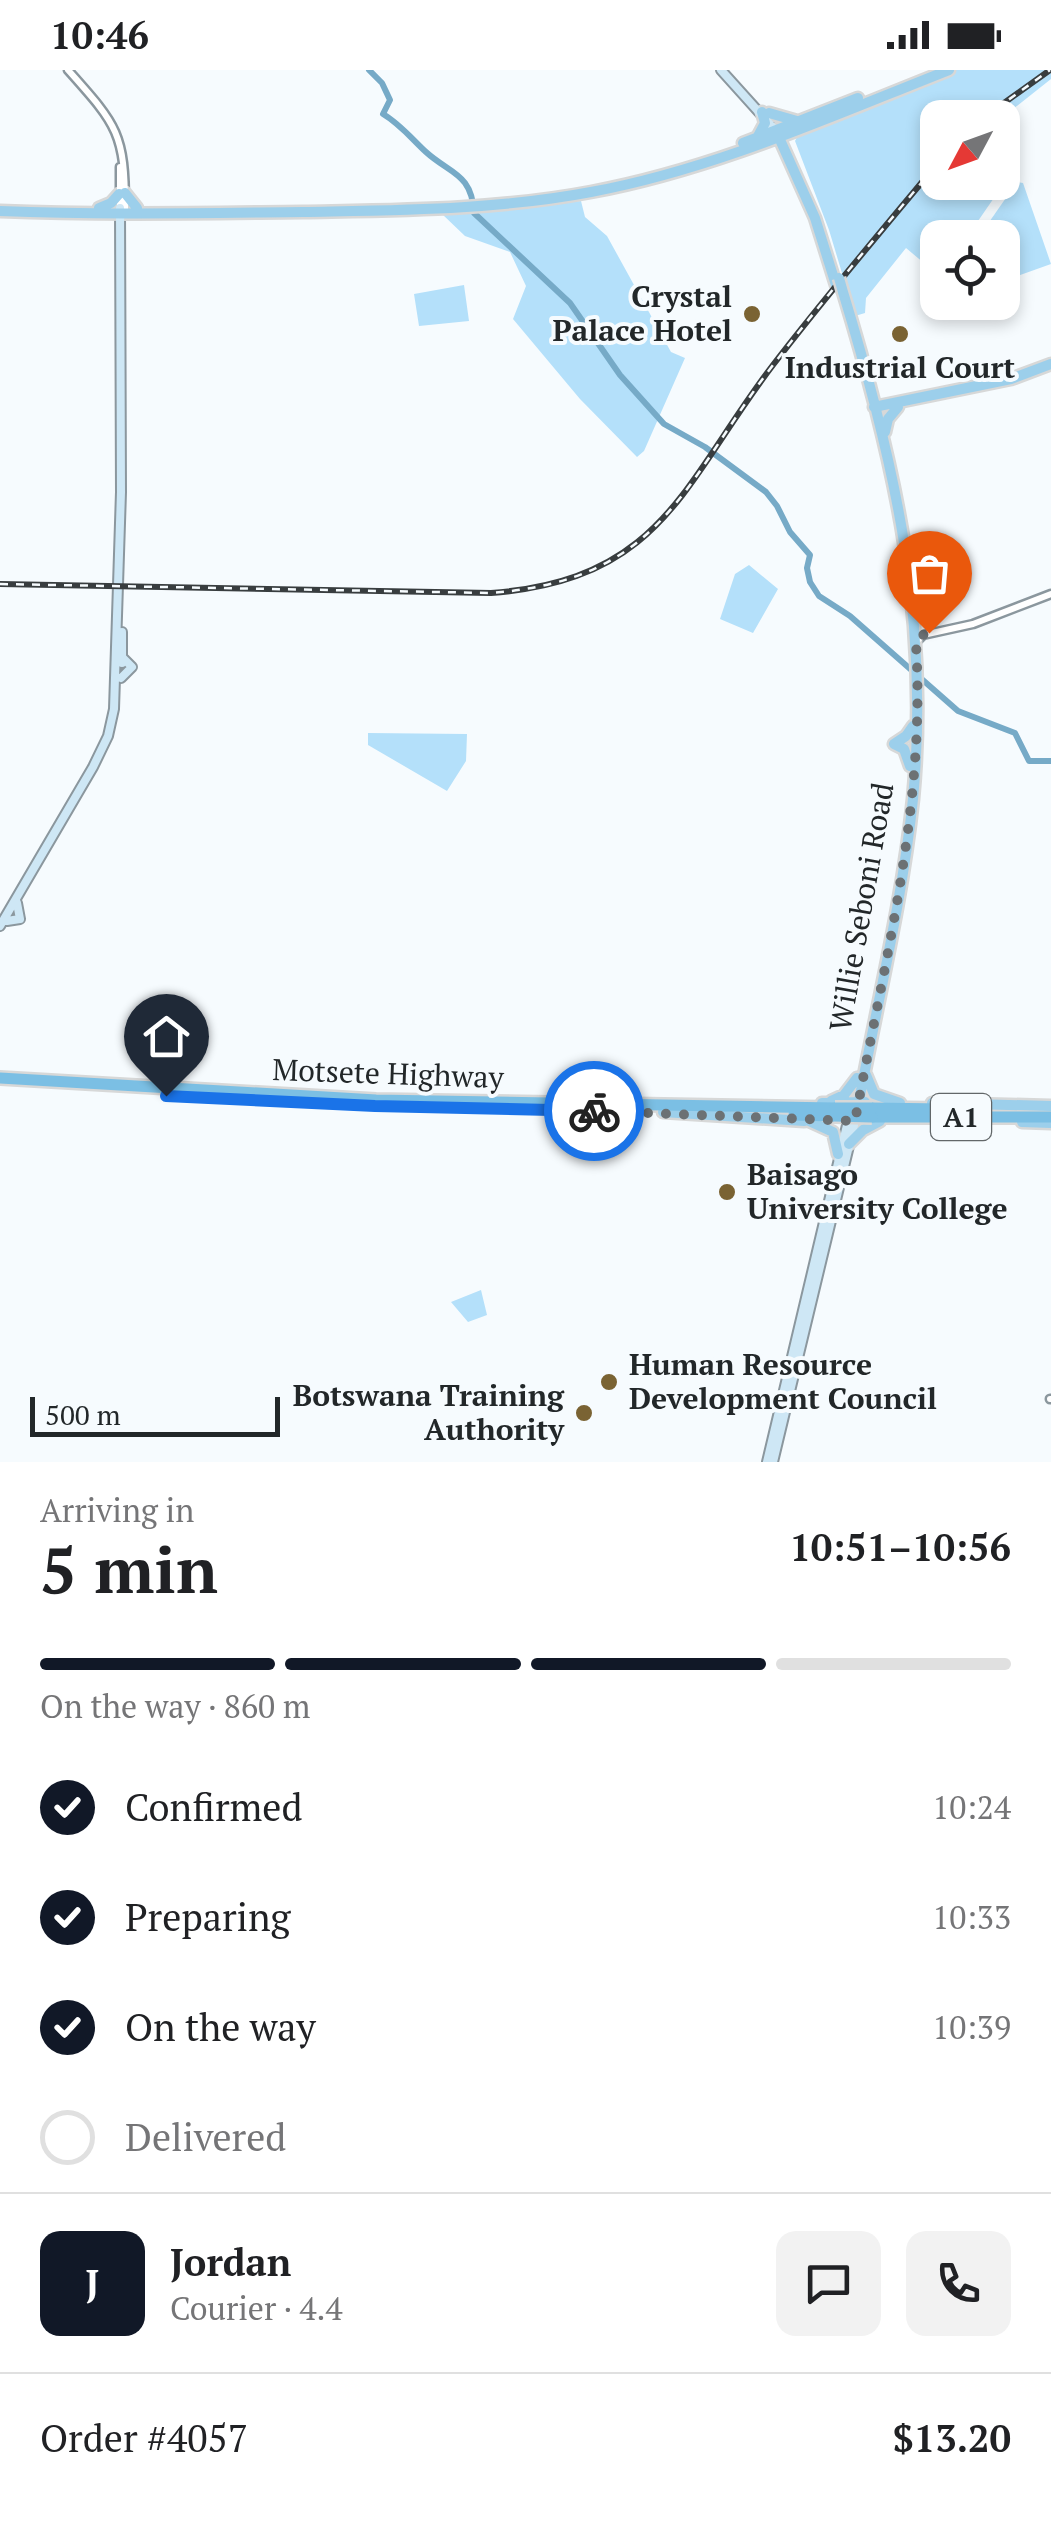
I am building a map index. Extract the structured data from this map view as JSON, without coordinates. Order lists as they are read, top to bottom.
{
  "streets": {
    "highway": ["Motsete Highway", "A1"],
    "main road": ["Willie Seboni Road"]
  },
  "crossings": [
    ["Motsete Highway", "A1"]
  ],
  "places": [
    "Crystal Palace Hotel",
    "Industrial Court",
    "Baisago University College",
    "Human Resource Development Council",
    "Botswana Training Authority"
  ],
  "scale_bar": "500 m",
  "north": "bottom left",
  "page": {
    "status": "10:46",
    "scale": "500 m",
    "heading": ["5 min", "Arriving in", "10:51–10:56"],
    "panel": [
      "Jordan",
      "Courier · 4.4",
      "Order #4057",
      "$13.20"
    ],
    "bar": "On the way · 860 m",
    "list": [
      ["Confirmed", "10:24"],
      ["Preparing", "10:33"],
      ["On the way", "10:39"],
      "Delivered"
    ],
    "round": "J"
  }
}
